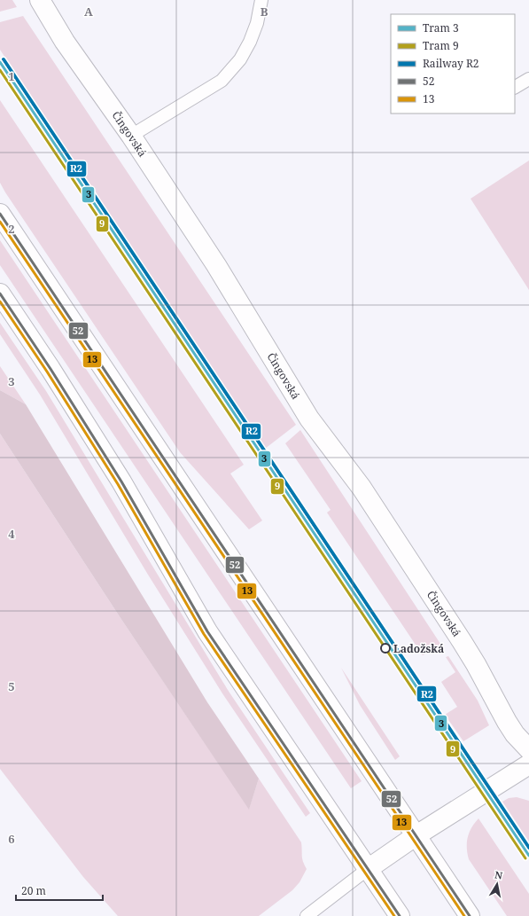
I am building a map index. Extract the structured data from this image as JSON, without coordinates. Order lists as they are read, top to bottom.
{
  "streets": {
    "main road": ["Čingovská"]
  },
  "places": ["Ladožská"],
  "lines": [
    "rail line R2",
    "tram line 3",
    "tram line 9",
    "transit line 52",
    "transit line 13"
  ],
  "legend": [
    "Tram 3",
    "Tram 9",
    "Railway R2",
    "52",
    "13"
  ],
  "scale_bar": "20 m",
  "north": "top",
  "grid": {
    "columns": ["A", "B"],
    "rows": [
      "1",
      "2",
      "3",
      "4",
      "5",
      "6"
    ]
  }
}
